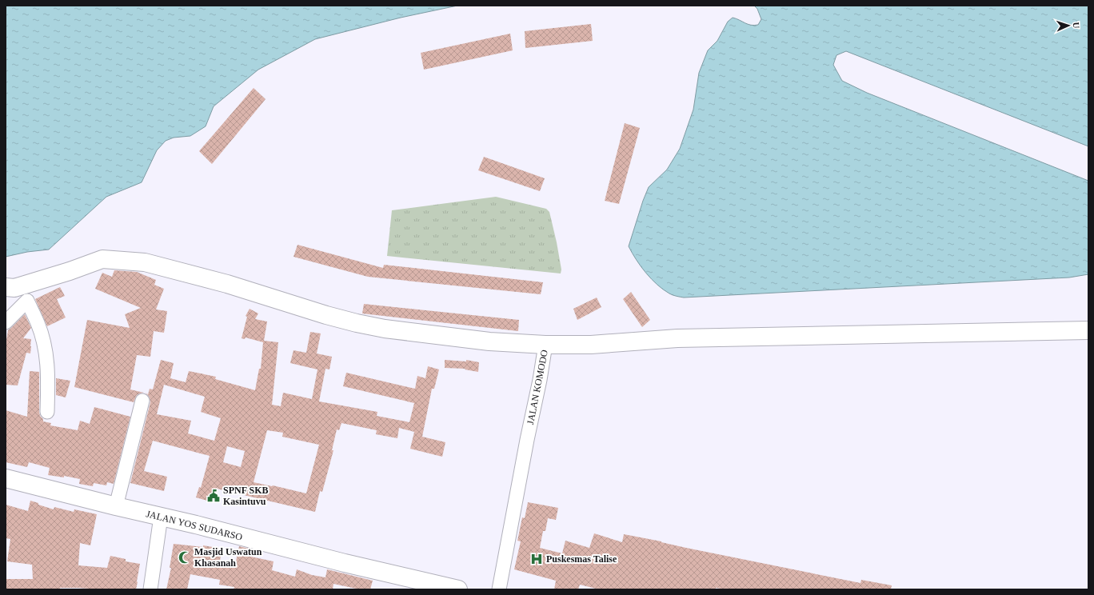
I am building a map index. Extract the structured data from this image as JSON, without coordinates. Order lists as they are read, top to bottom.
{
  "streets": {
    "main road": ["JALAN KOMODO", "JALAN YOS SUDARSO"]
  },
  "places": {
    "public building": ["SPNF SKB Kasintuvu"],
    "mosque": ["Masjid Uswatun Khasanah"],
    "hospital": ["Puskesmas Talise"]
  },
  "north": "right"
}
